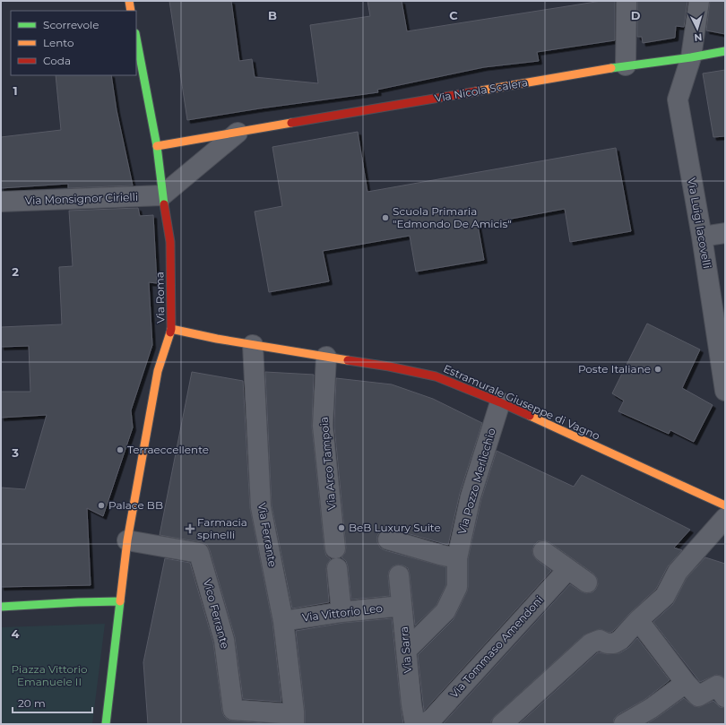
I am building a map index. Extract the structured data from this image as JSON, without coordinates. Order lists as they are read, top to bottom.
{
  "streets": {
    "street": [
      "Via Nicola Scalera",
      "Via Monsignor Cirielli",
      "Via Luigi Iacovelli",
      "Via Roma",
      "Estramurale Giuseppe di Vagno",
      "Via Arco Tampoia",
      "Via Pozzo Merlicchio",
      "Via Ferrante",
      "Via Vittorio Leo",
      "Vico Ferrante",
      "Via Tommaso Amendoni",
      "Via Sarra"
    ]
  },
  "crossings": [
    ["Via Nicola Scalera", "Via Luigi Iacovelli"],
    ["Via Nicola Scalera", "Via Roma"],
    ["Via Monsignor Cirielli", "Via Roma"],
    ["Via Roma", "Estramurale Giuseppe di Vagno"],
    ["Via Roma", "Vico Ferrante"],
    ["Estramurale Giuseppe di Vagno", "Via Arco Tampoia"],
    ["Estramurale Giuseppe di Vagno", "Via Pozzo Merlicchio"],
    ["Estramurale Giuseppe di Vagno", "Via Ferrante"],
    ["Via Pozzo Merlicchio", "Via Sarra"],
    ["Via Ferrante", "Via Vittorio Leo"],
    ["Via Ferrante", "Vico Ferrante"],
    ["Via Vittorio Leo", "Via Sarra"]
  ],
  "parks": ["Piazza Vittorio Emanuele II"],
  "places": {
    "other": [
      "Scuola Primaria \"Edmondo De Amicis\"",
      "Poste Italiane",
      "Terraeccellente",
      "Palace BB",
      "BeB Luxury Suite"
    ],
    "health": ["Farmacia spinelli"]
  },
  "legend": ["Scorrevole", "Lento", "Coda"],
  "scale_bar": "20 m",
  "north": "bottom",
  "grid": {
    "columns": ["B", "C", "D"],
    "rows": [
      "1",
      "2",
      "3",
      "4"
    ]
  }
}
